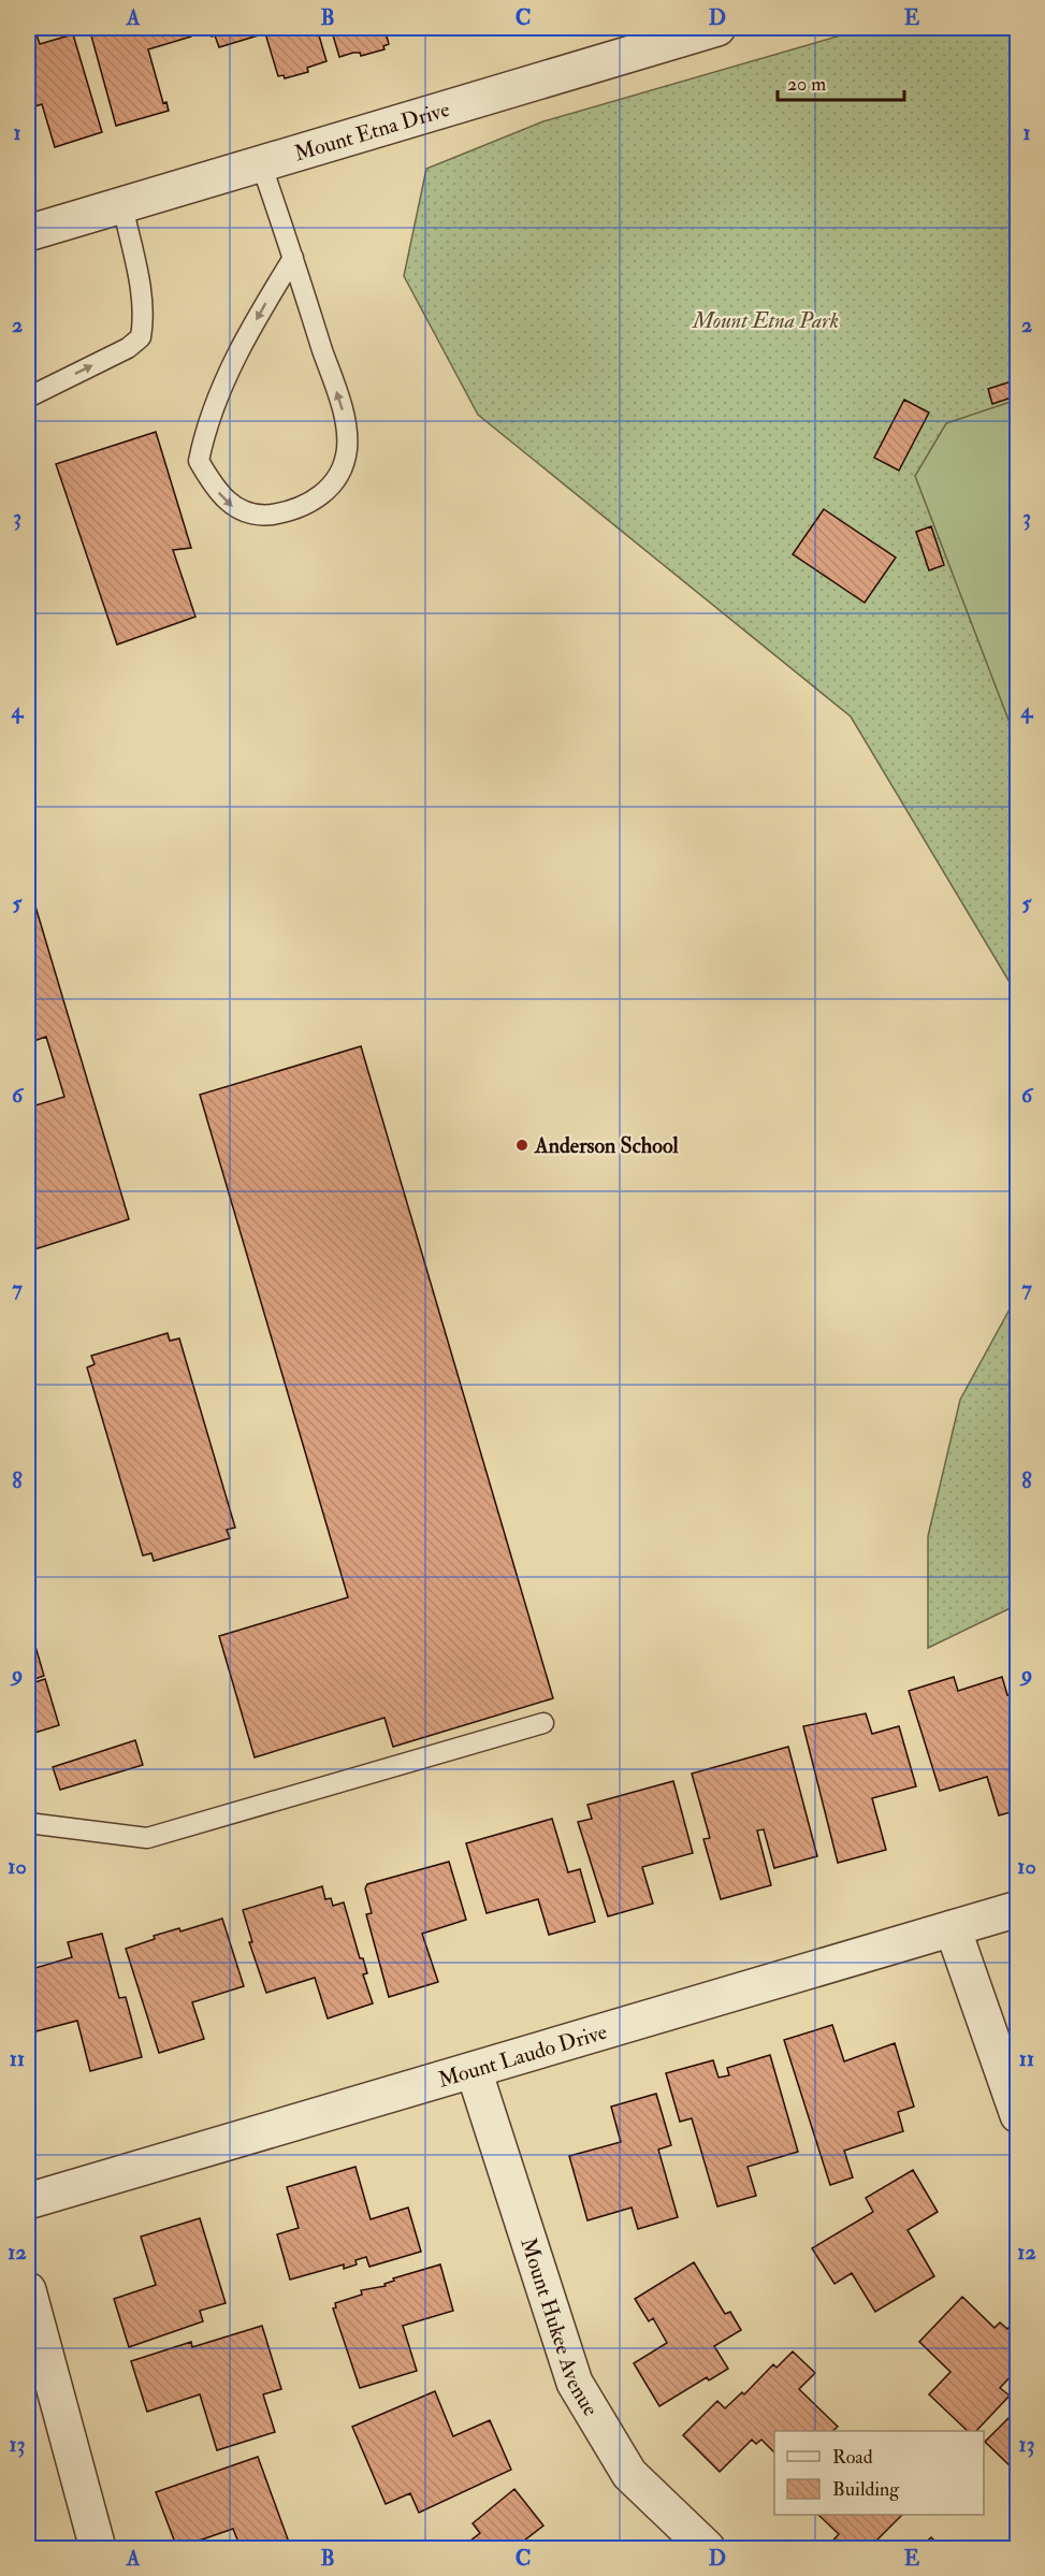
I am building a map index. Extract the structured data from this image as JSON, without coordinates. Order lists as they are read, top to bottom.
{
  "streets": {
    "street": ["Mount Etna Drive", "Mount Laudo Drive", "Mount Hukee Avenue"]
  },
  "crossings": [
    ["Mount Laudo Drive", "Mount Hukee Avenue"]
  ],
  "parks": ["Mount Etna Park"],
  "places": ["Anderson School"],
  "legend": ["Road", "Building"],
  "scale_bar": "20 m",
  "grid": {
    "columns": [
      "A",
      "B",
      "C",
      "D",
      "E"
    ],
    "rows": [
      "1",
      "2",
      "3",
      "4",
      "5",
      "6",
      "7",
      "8",
      "9",
      "10",
      "11",
      "12",
      "13"
    ]
  }
}
